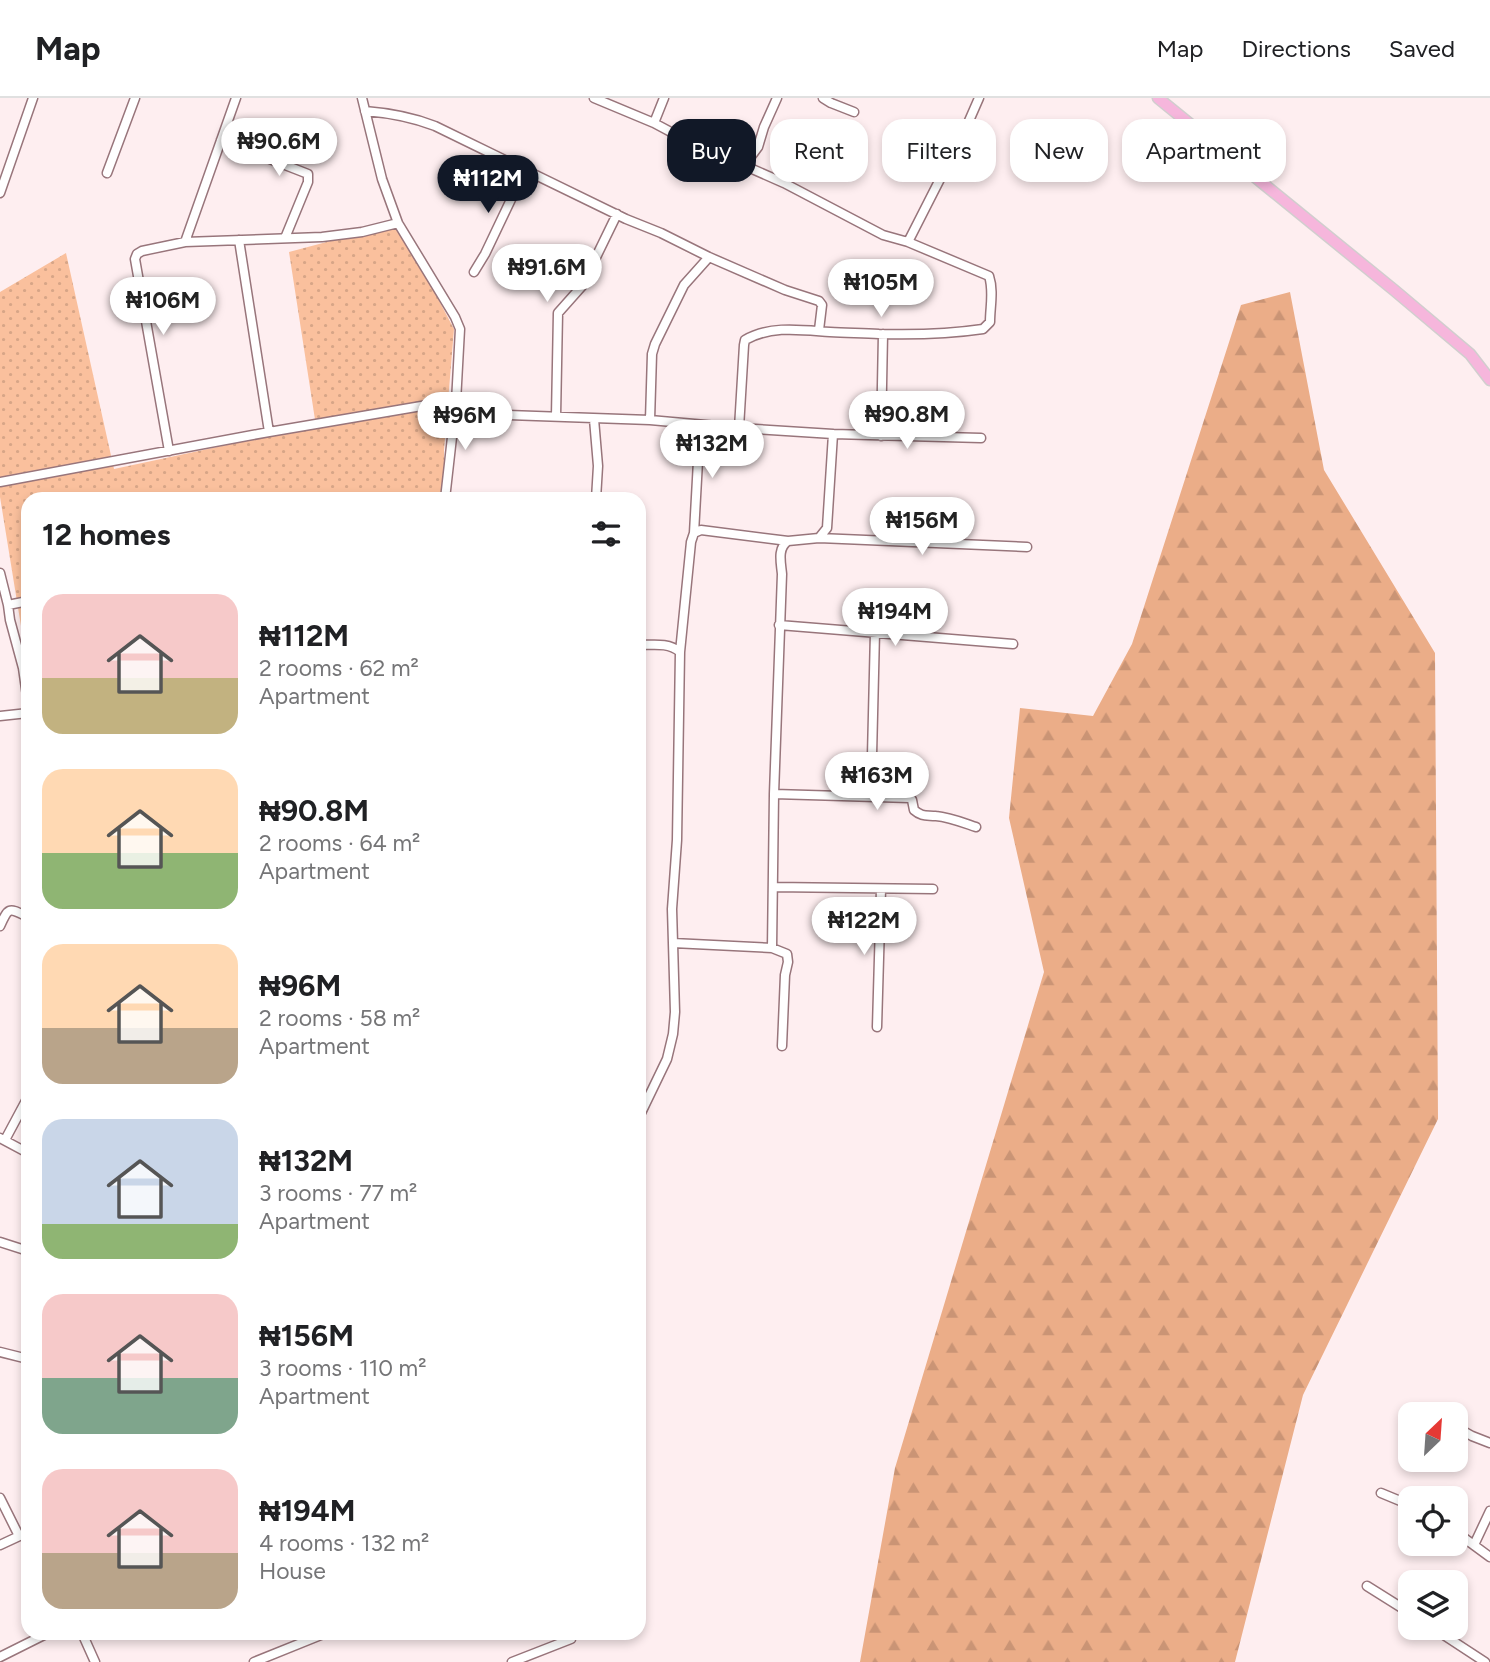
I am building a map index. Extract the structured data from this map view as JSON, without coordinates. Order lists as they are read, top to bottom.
{
  "north": "top right",
  "page": {
    "header": "Map",
    "nav": ["Map", "Directions", "Saved"],
    "price": [
      "₦90.6M",
      "₦112M",
      "₦91.6M",
      "₦105M",
      "₦106M",
      "₦90.8M",
      "₦96M",
      "₦132M",
      "₦156M",
      "₦194M",
      "₦163M",
      "₦122M"
    ],
    "chip": [
      "Buy",
      "Rent",
      "Filters",
      "New",
      "Apartment"
    ],
    "heading": "12 homes",
    "list": [
      {
        "name": "₦112M",
        "note": "2 rooms · 62 m² · Apartment"
      },
      {
        "name": "₦90.8M",
        "note": "2 rooms · 64 m² · Apartment"
      },
      {
        "name": "₦96M",
        "note": "2 rooms · 58 m² · Apartment"
      },
      {
        "name": "₦132M",
        "note": "3 rooms · 77 m² · Apartment"
      },
      {
        "name": "₦156M",
        "note": "3 rooms · 110 m² · Apartment"
      },
      {
        "name": "₦194M",
        "note": "4 rooms · 132 m² · House"
      }
    ]
  }
}
